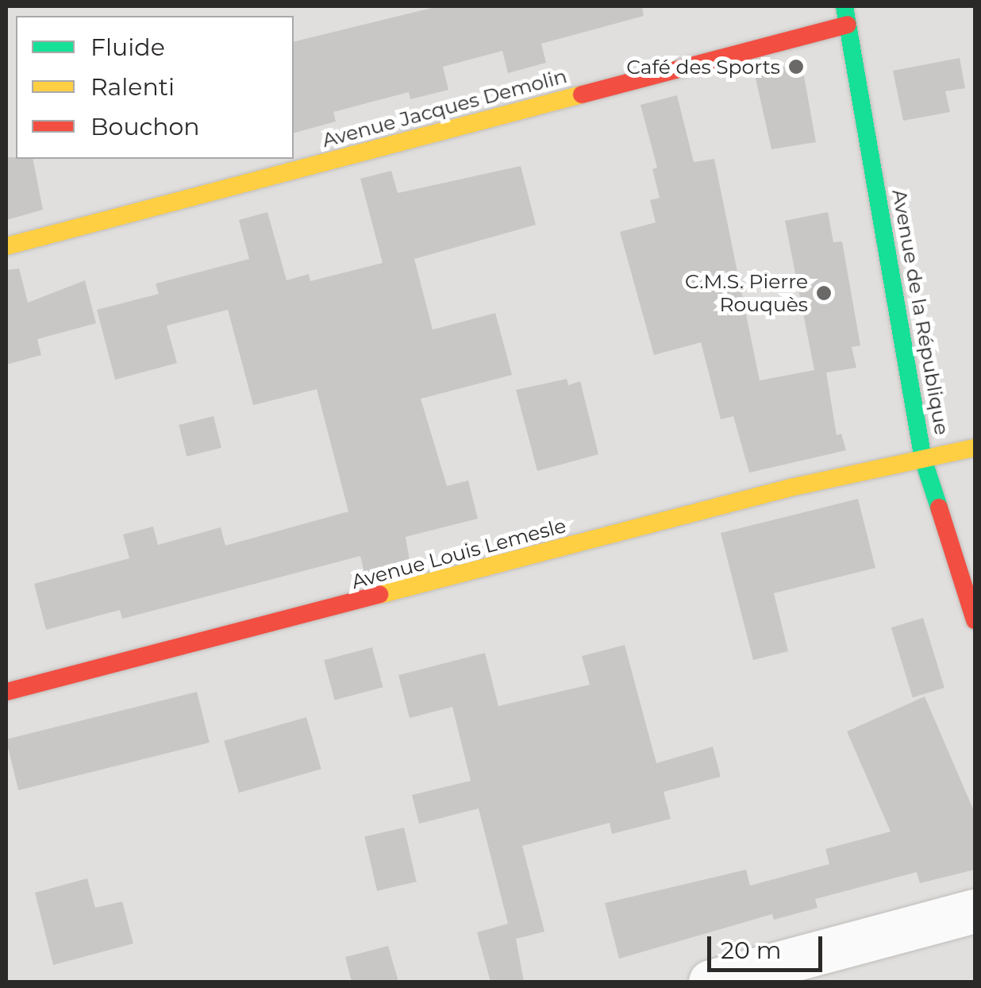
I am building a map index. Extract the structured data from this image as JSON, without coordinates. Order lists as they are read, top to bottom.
{
  "streets": {
    "street": ["Avenue Jacques Demolin", "Avenue de la République", "Avenue Louis Lemesle"]
  },
  "crossings": [
    ["Avenue Jacques Demolin", "Avenue de la République"],
    ["Avenue de la République", "Avenue Louis Lemesle"]
  ],
  "places": ["Café des Sports", "C.M.S. Pierre Rouquès"],
  "legend": ["Fluide", "Ralenti", "Bouchon"],
  "scale_bar": "20 m"
}
